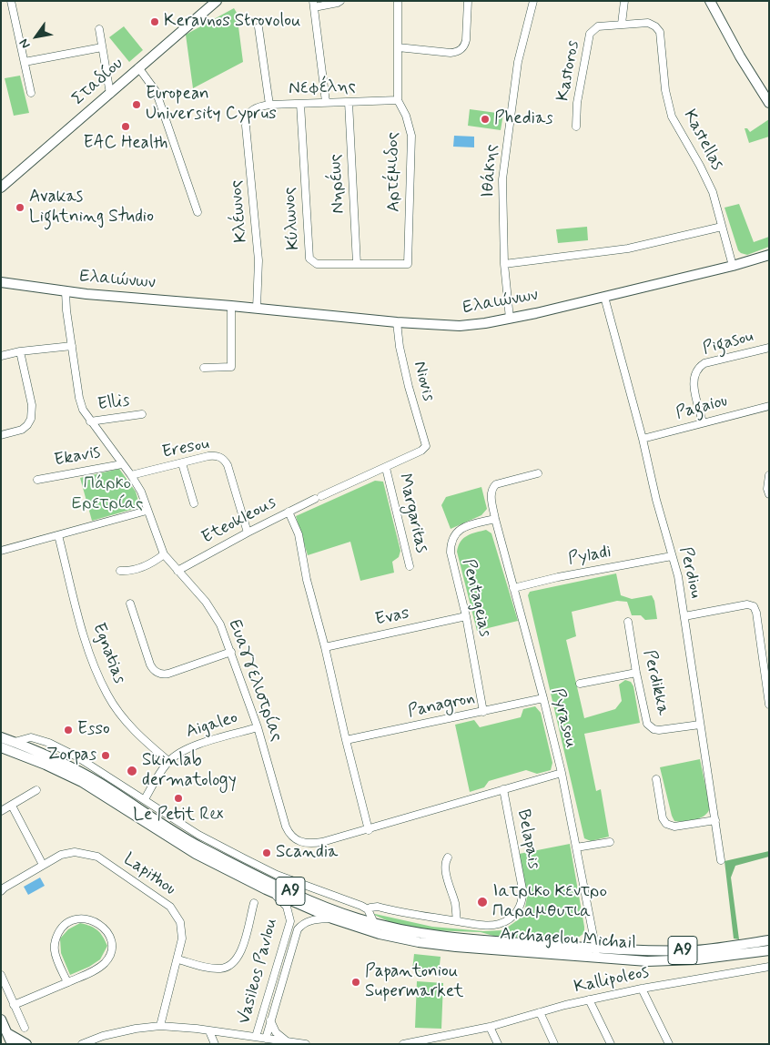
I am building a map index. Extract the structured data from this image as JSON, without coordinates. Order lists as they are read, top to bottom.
{
  "streets": {
    "main road": [
      "Σταδίου",
      "Ελαιώνων",
      "A9",
      "Archagelou Michail"
    ],
    "street": [
      "Kastoros",
      "Νεφέλης",
      "Kastellas",
      "Ιθάκης",
      "Αρτέμιδος",
      "Νηρέως",
      "Κλέωνος",
      "Κύλωνος",
      "Pigasou",
      "Niovis",
      "Ellis",
      "Pagaiou",
      "Eresou",
      "Ekavis",
      "Margaritas",
      "Eteokleous",
      "Pyladi",
      "Perdiou",
      "Pentageias",
      "Evas",
      "Egnatias",
      "Ευαγγελιστρίας",
      "Perdikka",
      "Panagron",
      "Pyrasou",
      "Aigaleo",
      "Belapais",
      "Lapithou",
      "Vasileos Pavlou",
      "Kallipoleos"
    ]
  },
  "crossings": [
    ["Kastoros", "Kastellas"],
    ["Νεφέλης", "Αρτέμιδος"],
    ["Νεφέλης", "Νηρέως"],
    ["Νεφέλης", "Κλέωνος"],
    ["Νεφέλης", "Κύλωνος"],
    ["Kastellas", "Ελαιώνων"],
    ["Ιθάκης", "Ελαιώνων"],
    ["Αρτέμιδος", "Κύλωνος"],
    ["Νηρέως", "Κύλωνος"],
    ["Κλέωνος", "Ελαιώνων"],
    ["Ελαιώνων", "Niovis"],
    ["Ελαιώνων", "Perdiou"],
    ["Ελαιώνων", "Ευαγγελιστρίας"],
    ["Pigasou", "Pagaiou"],
    ["Niovis", "Eteokleous"],
    ["Ellis", "Ευαγγελιστρίας"],
    ["Pagaiou", "Perdiou"],
    ["Eresou", "Eteokleous"],
    ["Eresou", "Ευαγγελιστρίας"],
    ["Ekavis", "Ευαγγελιστρίας"],
    ["Margaritas", "Eteokleous"],
    ["Eteokleous", "Ευαγγελιστρίας"],
    ["Pyladi", "Perdiou"],
    ["Pyladi", "Pyrasou"],
    ["Perdiou", "Perdikka"],
    ["Pentageias", "Evas"],
    ["Pentageias", "Panagron"],
    ["Pentageias", "Pyrasou"],
    ["Egnatias", "Aigaleo"],
    ["Ευαγγελιστρίας", "Pyrasou"],
    ["Ευαγγελιστρίας", "Aigaleo"],
    ["Ευαγγελιστρίας", "Belapais"],
    ["Panagron", "Pyrasou"],
    ["Pyrasou", "Archagelou Michail"],
    ["Lapithou", "Vasileos Pavlou"],
    ["Archagelou Michail", "Vasileos Pavlou"]
  ],
  "parks": ["Πάρκο Ερετρίας"],
  "places": [
    "Keravnos Strovolou",
    "European University Cyprus",
    "Phedias",
    "EAC Health",
    "Avakas Lightning Studio",
    "Esso",
    "Zorpas",
    "Skinlab dermatology",
    "Le Petit Rex",
    "Scandia",
    "Ιατρικο Κεντρο Παραμθυτια",
    "Papantoniou Supermarket"
  ],
  "north": "bottom left"
}
